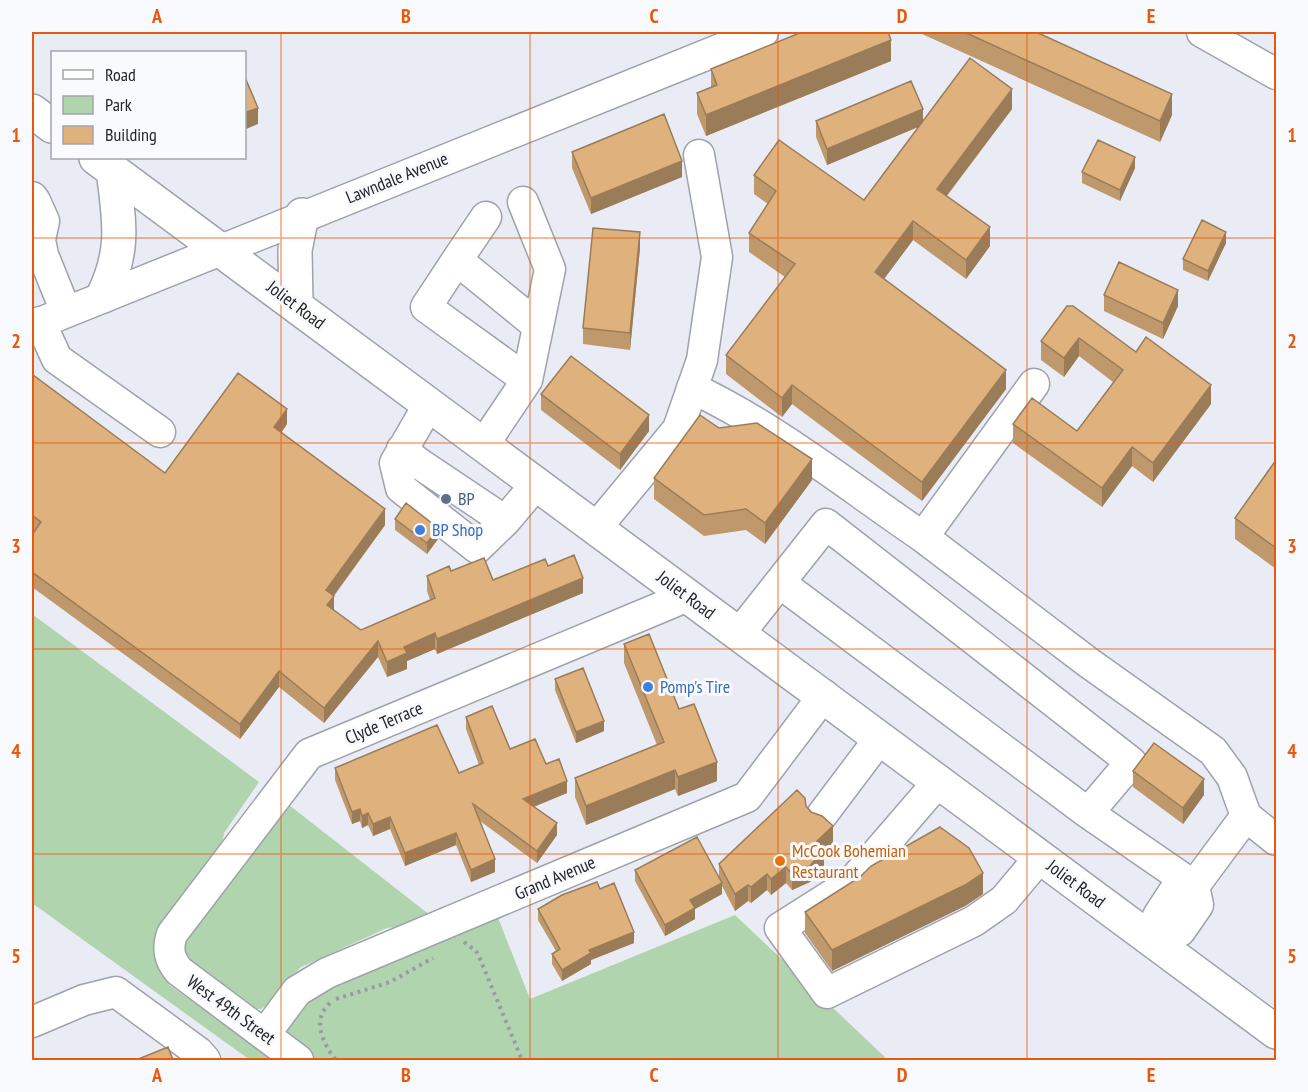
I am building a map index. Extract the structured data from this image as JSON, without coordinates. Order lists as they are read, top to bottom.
{
  "streets": {
    "main road": ["Joliet Road"],
    "street": [
      "Lawndale Avenue",
      "Clyde Terrace",
      "Grand Avenue",
      "West 49th Street"
    ]
  },
  "crossings": [
    ["Lawndale Avenue", "Joliet Road"],
    ["Joliet Road", "Clyde Terrace"],
    ["Joliet Road", "Grand Avenue"],
    ["Clyde Terrace", "West 49th Street"],
    ["Grand Avenue", "West 49th Street"]
  ],
  "places": [
    "BP",
    "BP Shop",
    "Pomp's Tire",
    "McCook Bohemian Restaurant"
  ],
  "legend": ["Road", "Park", "Building"],
  "grid": {
    "columns": [
      "A",
      "B",
      "C",
      "D",
      "E"
    ],
    "rows": [
      "1",
      "2",
      "3",
      "4",
      "5"
    ]
  }
}
